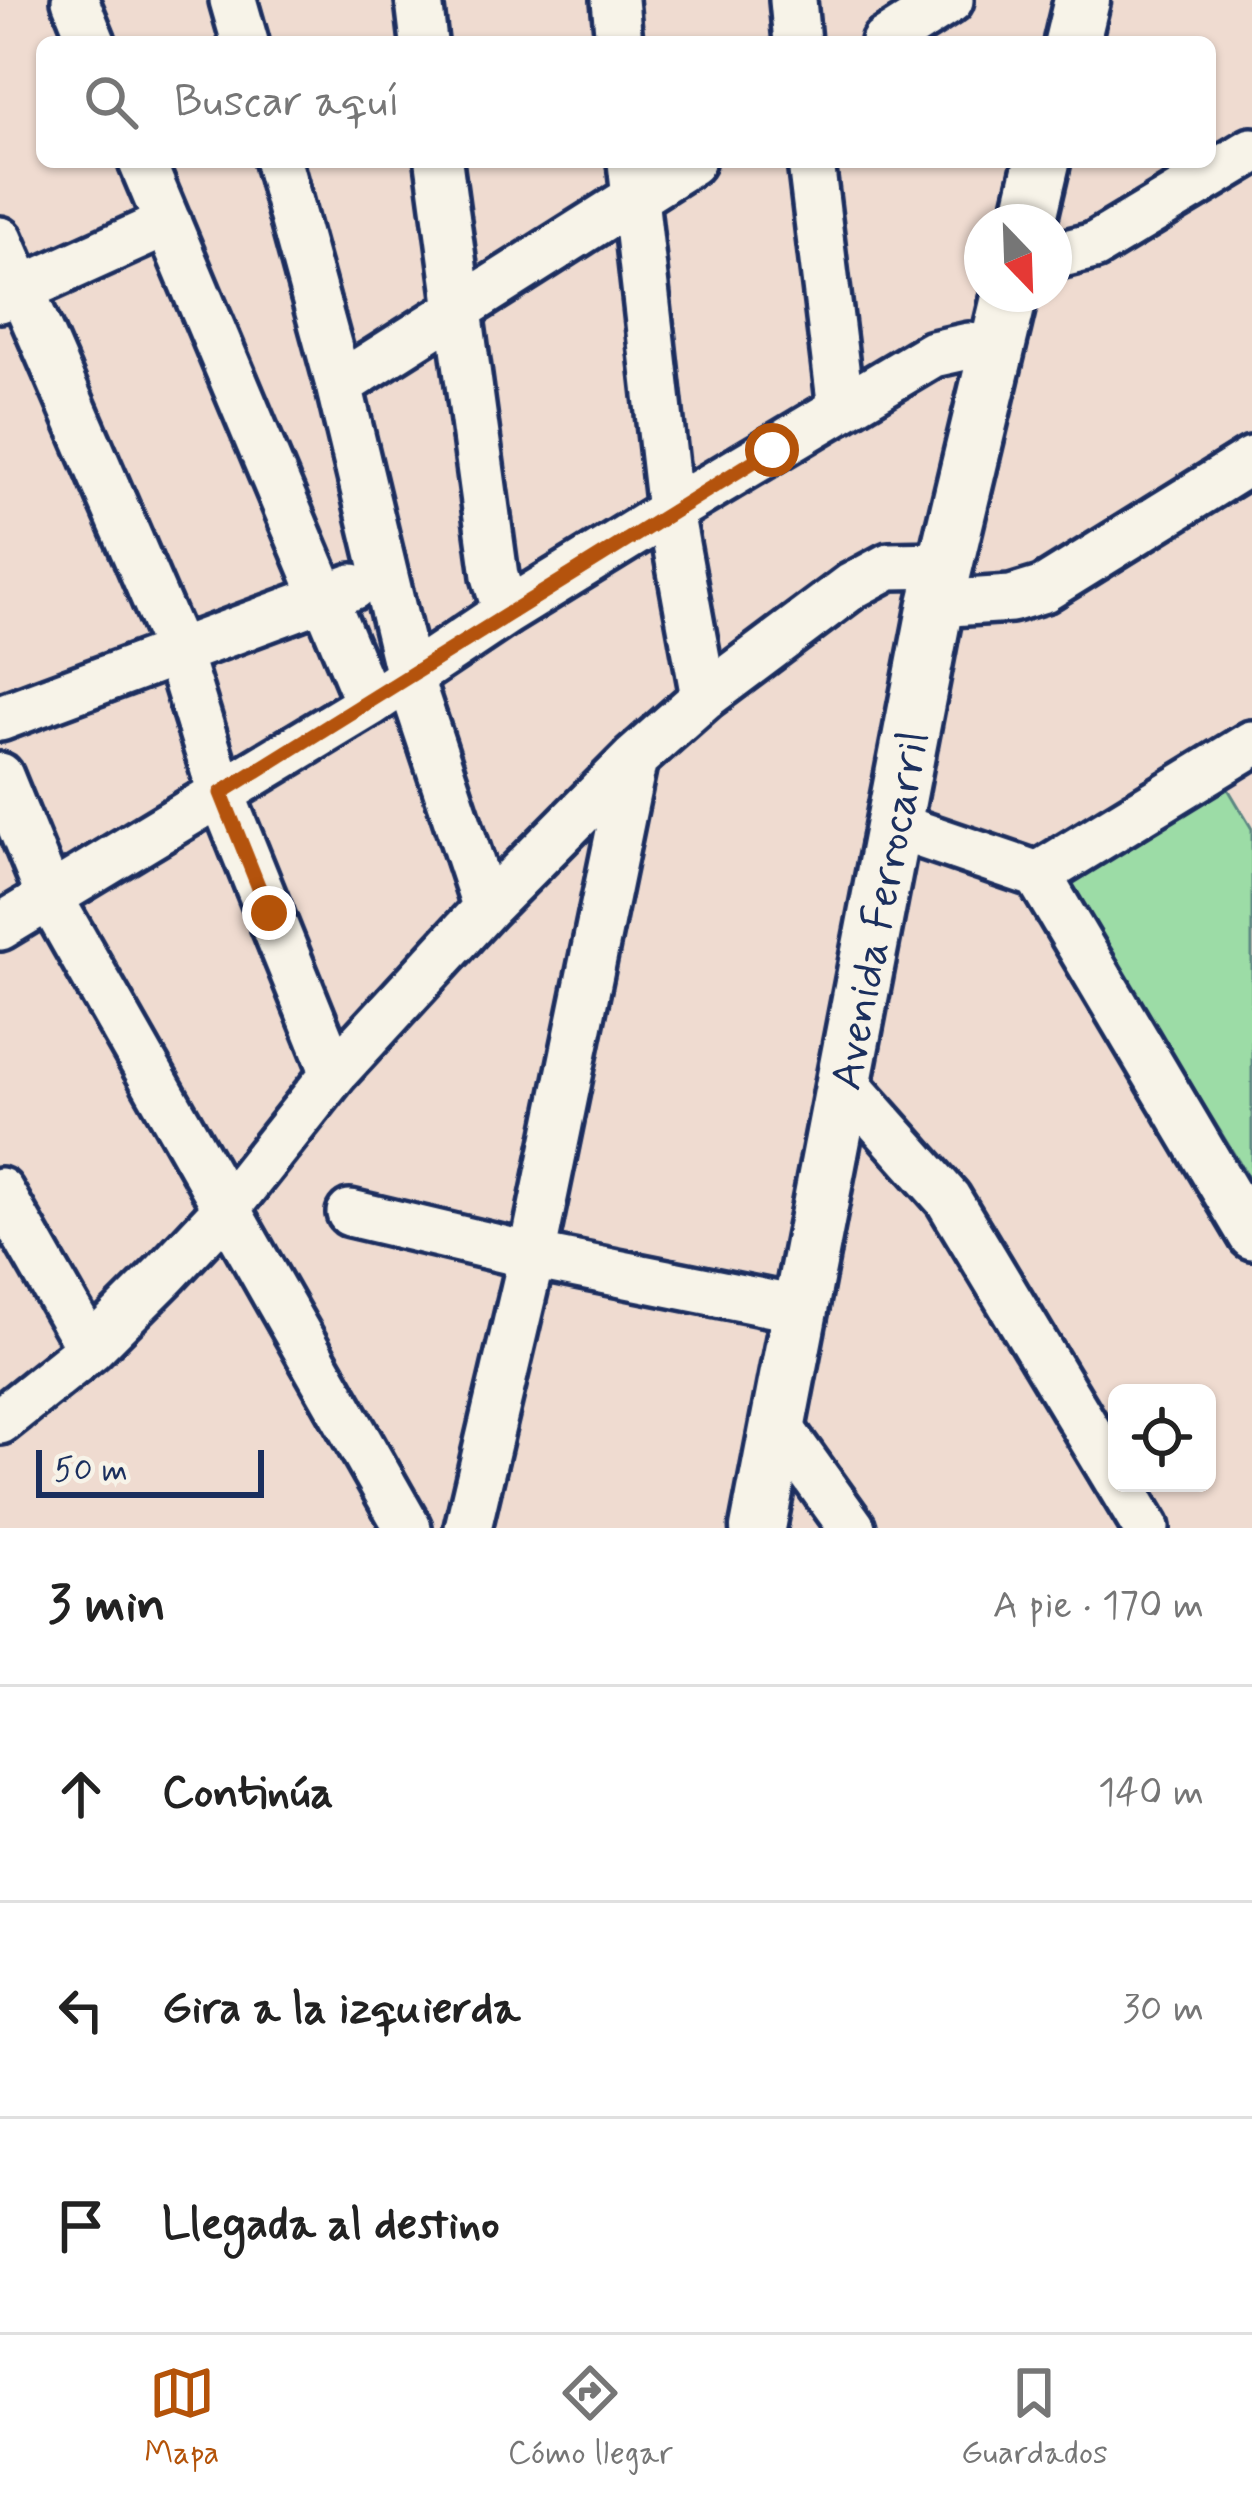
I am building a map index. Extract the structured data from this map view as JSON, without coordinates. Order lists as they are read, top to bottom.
{
  "streets": {
    "main road": ["Avenida Ferrocarril"]
  },
  "scale_bar": "50 m",
  "north": "bottom right",
  "page": {
    "search": "Buscar aquí",
    "scale": "50 m",
    "heading": ["3 min", "A pie · 170 m"],
    "list": [
      ["Continúa", "140 m"],
      ["Gira a la izquierda", "30 m"],
      "Llegada al destino"
    ],
    "nav": ["Mapa", "Cómo llegar", "Guardados"]
  }
}
